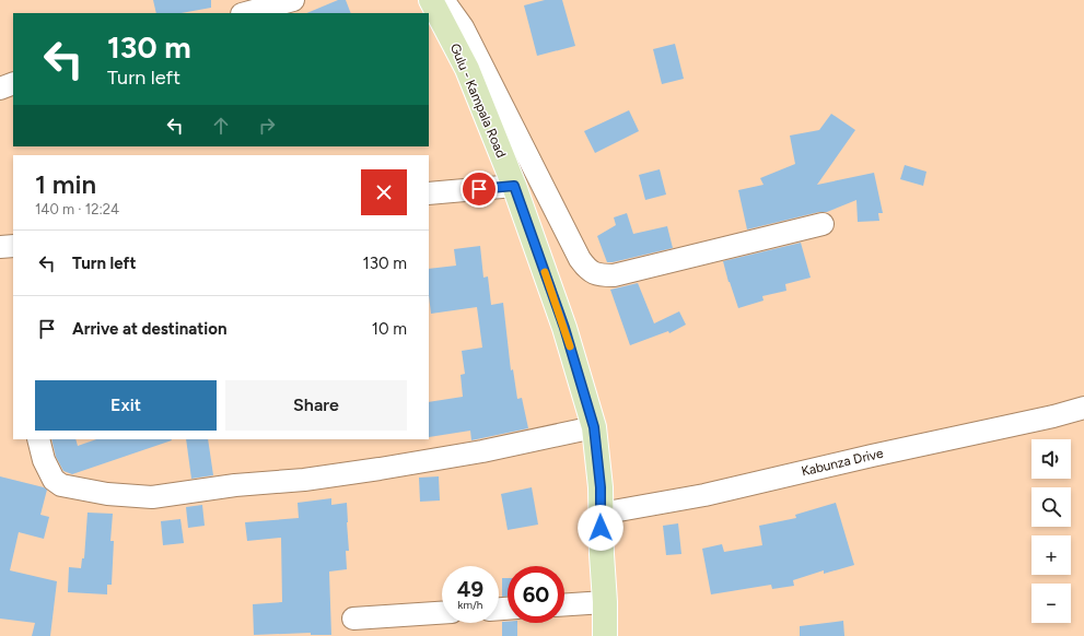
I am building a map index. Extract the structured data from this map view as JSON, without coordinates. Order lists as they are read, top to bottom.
{
  "streets": {
    "main road": ["Gulu - Kampala Road"],
    "street": ["Kabunza Drive"]
  },
  "crossings": [
    ["Gulu - Kampala Road", "Kabunza Drive"]
  ],
  "page": {
    "turn": ["130 m", "Turn left"],
    "heading": ["1 min", "140 m · 12:24"],
    "list": [
      {
        "name": "Turn left",
        "value": "130 m"
      },
      {
        "name": "Arrive at destination",
        "value": "10 m"
      }
    ],
    "buttons": ["Exit", "Share"],
    "map_buttons": ["+", "−"],
    "speed": "49 km/h",
    "limit": "60"
  }
}
